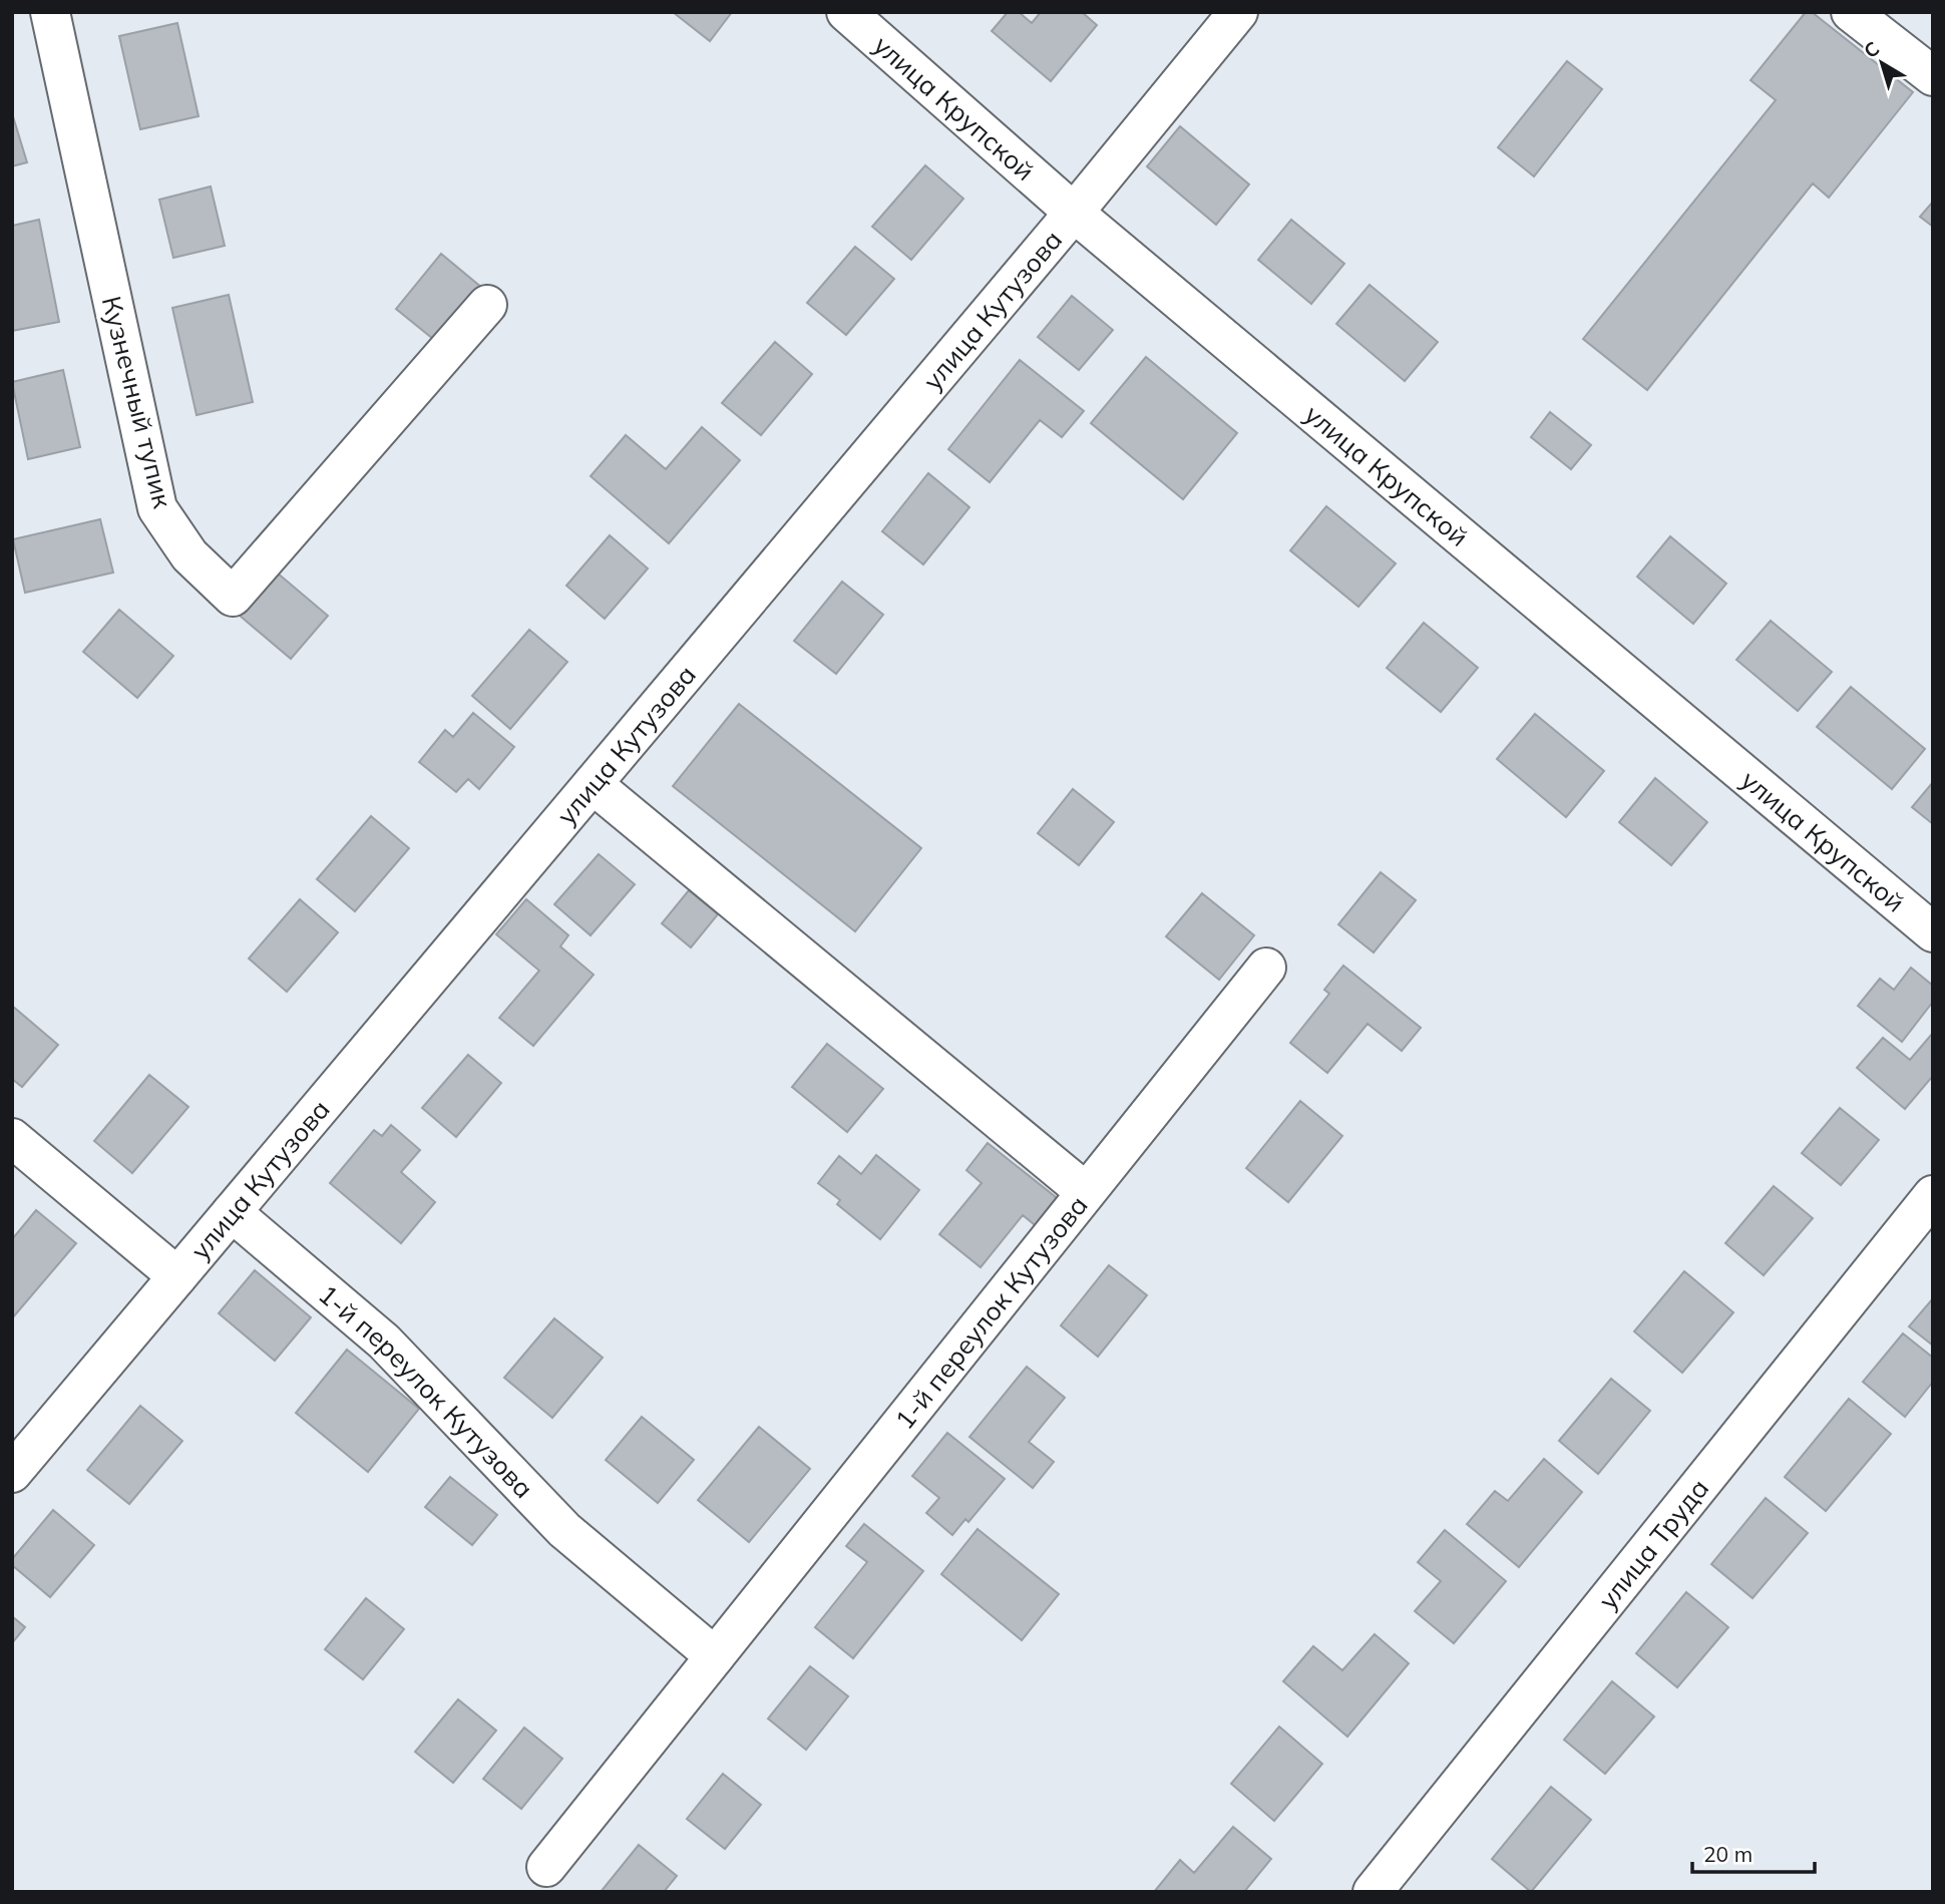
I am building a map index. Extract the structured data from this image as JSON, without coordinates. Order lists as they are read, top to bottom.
{
  "streets": {
    "street": [
      "улица Крупской",
      "улица Кутузова",
      "Кузнечный тупик",
      "1-й переулок Кутузова",
      "улица Труда"
    ]
  },
  "crossings": [
    ["улица Крупской", "улица Кутузова"],
    ["улица Кутузова", "1-й переулок Кутузова"]
  ],
  "scale_bar": "20 m",
  "north": "top left"
}
